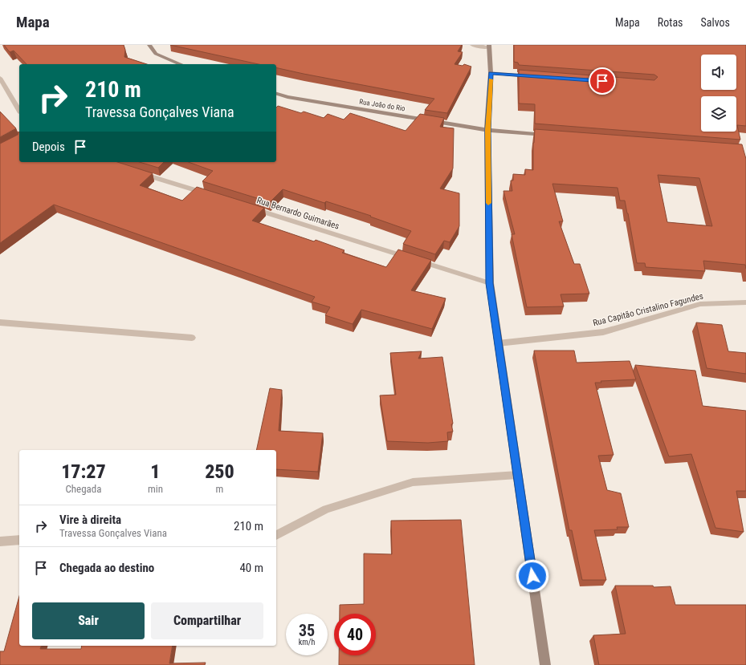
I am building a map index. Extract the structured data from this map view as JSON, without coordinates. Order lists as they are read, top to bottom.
{
  "streets": {
    "street": ["Rua João do Rio", "Rua Bernardo Guimarães", "Rua Capitão Cristalino Fagundes"]
  },
  "page": {
    "header": "Mapa",
    "nav": ["Mapa", "Rotas", "Salvos"],
    "turn": ["210 m", "Travessa Gonçalves Viana"],
    "then": "Depois",
    "eta": [
      "17:27",
      "Chegada",
      "1",
      "min",
      "250",
      "m"
    ],
    "list": [
      {
        "name": "Vire à direita",
        "note": "Travessa Gonçalves Viana",
        "value": "210 m"
      },
      {
        "name": "Chegada ao destino",
        "value": "40 m"
      }
    ],
    "buttons": ["Sair", "Compartilhar"],
    "speed": "35 km/h",
    "limit": "40"
  }
}
